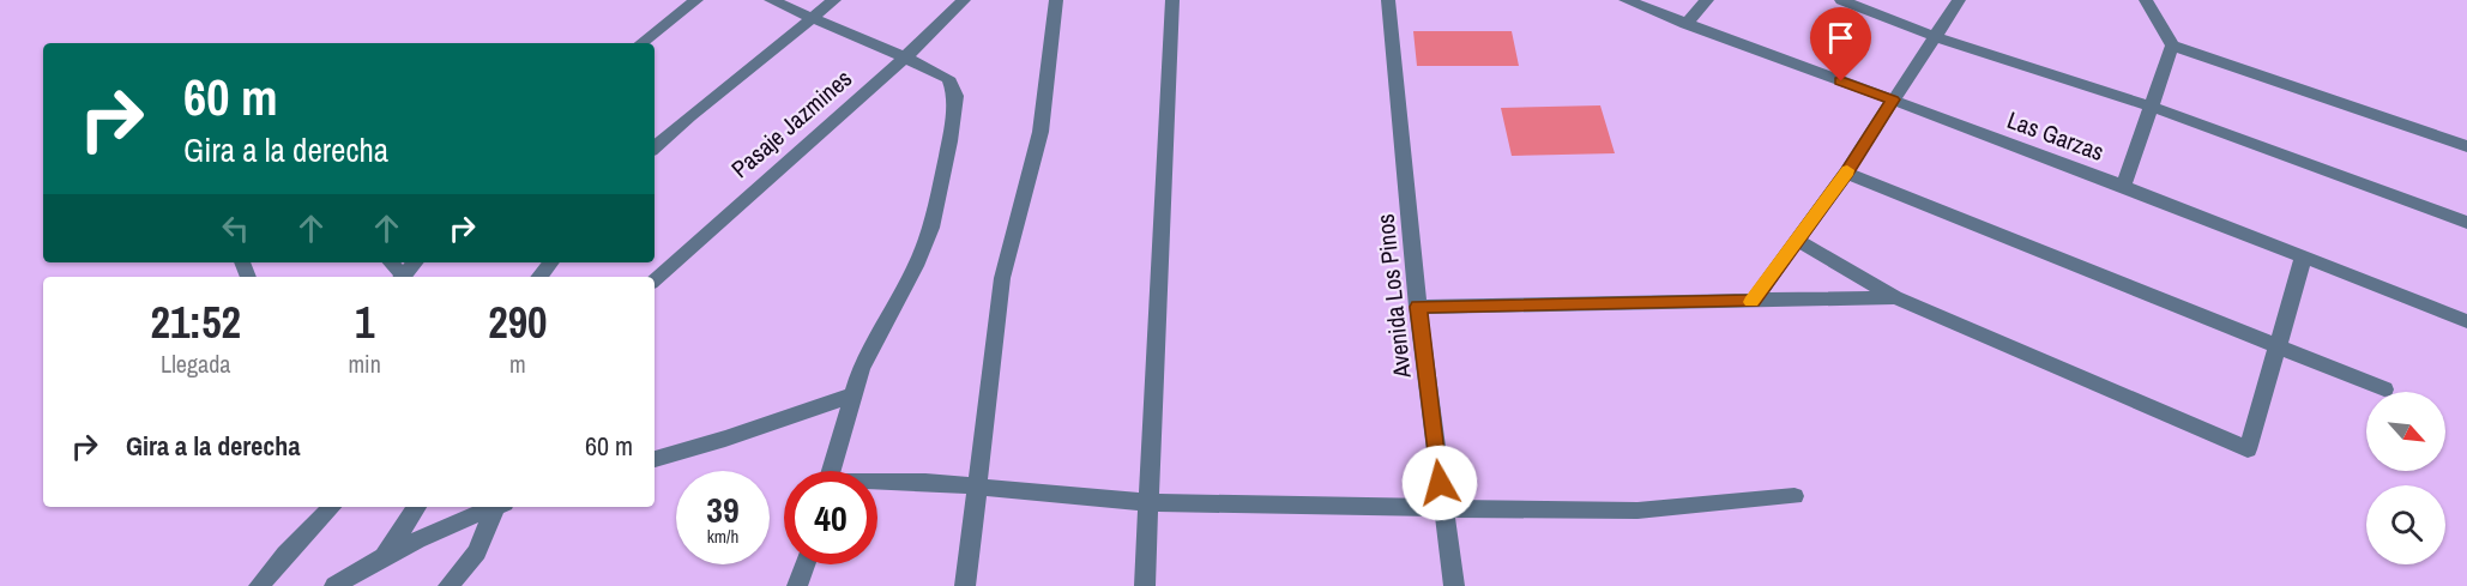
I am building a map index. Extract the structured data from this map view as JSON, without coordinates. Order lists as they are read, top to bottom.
{
  "streets": {
    "street": ["Pasaje Jazmines", "Las Garzas", "Avenida Los Pinos"]
  },
  "north": "bottom right",
  "page": {
    "turn": ["60 m", "Gira a la derecha"],
    "eta": [
      "21:52",
      "Llegada",
      "1",
      "min",
      "290",
      "m"
    ],
    "list": [
      {
        "name": "Gira a la derecha",
        "value": "60 m"
      }
    ],
    "speed": "39 km/h",
    "limit": "40"
  }
}
